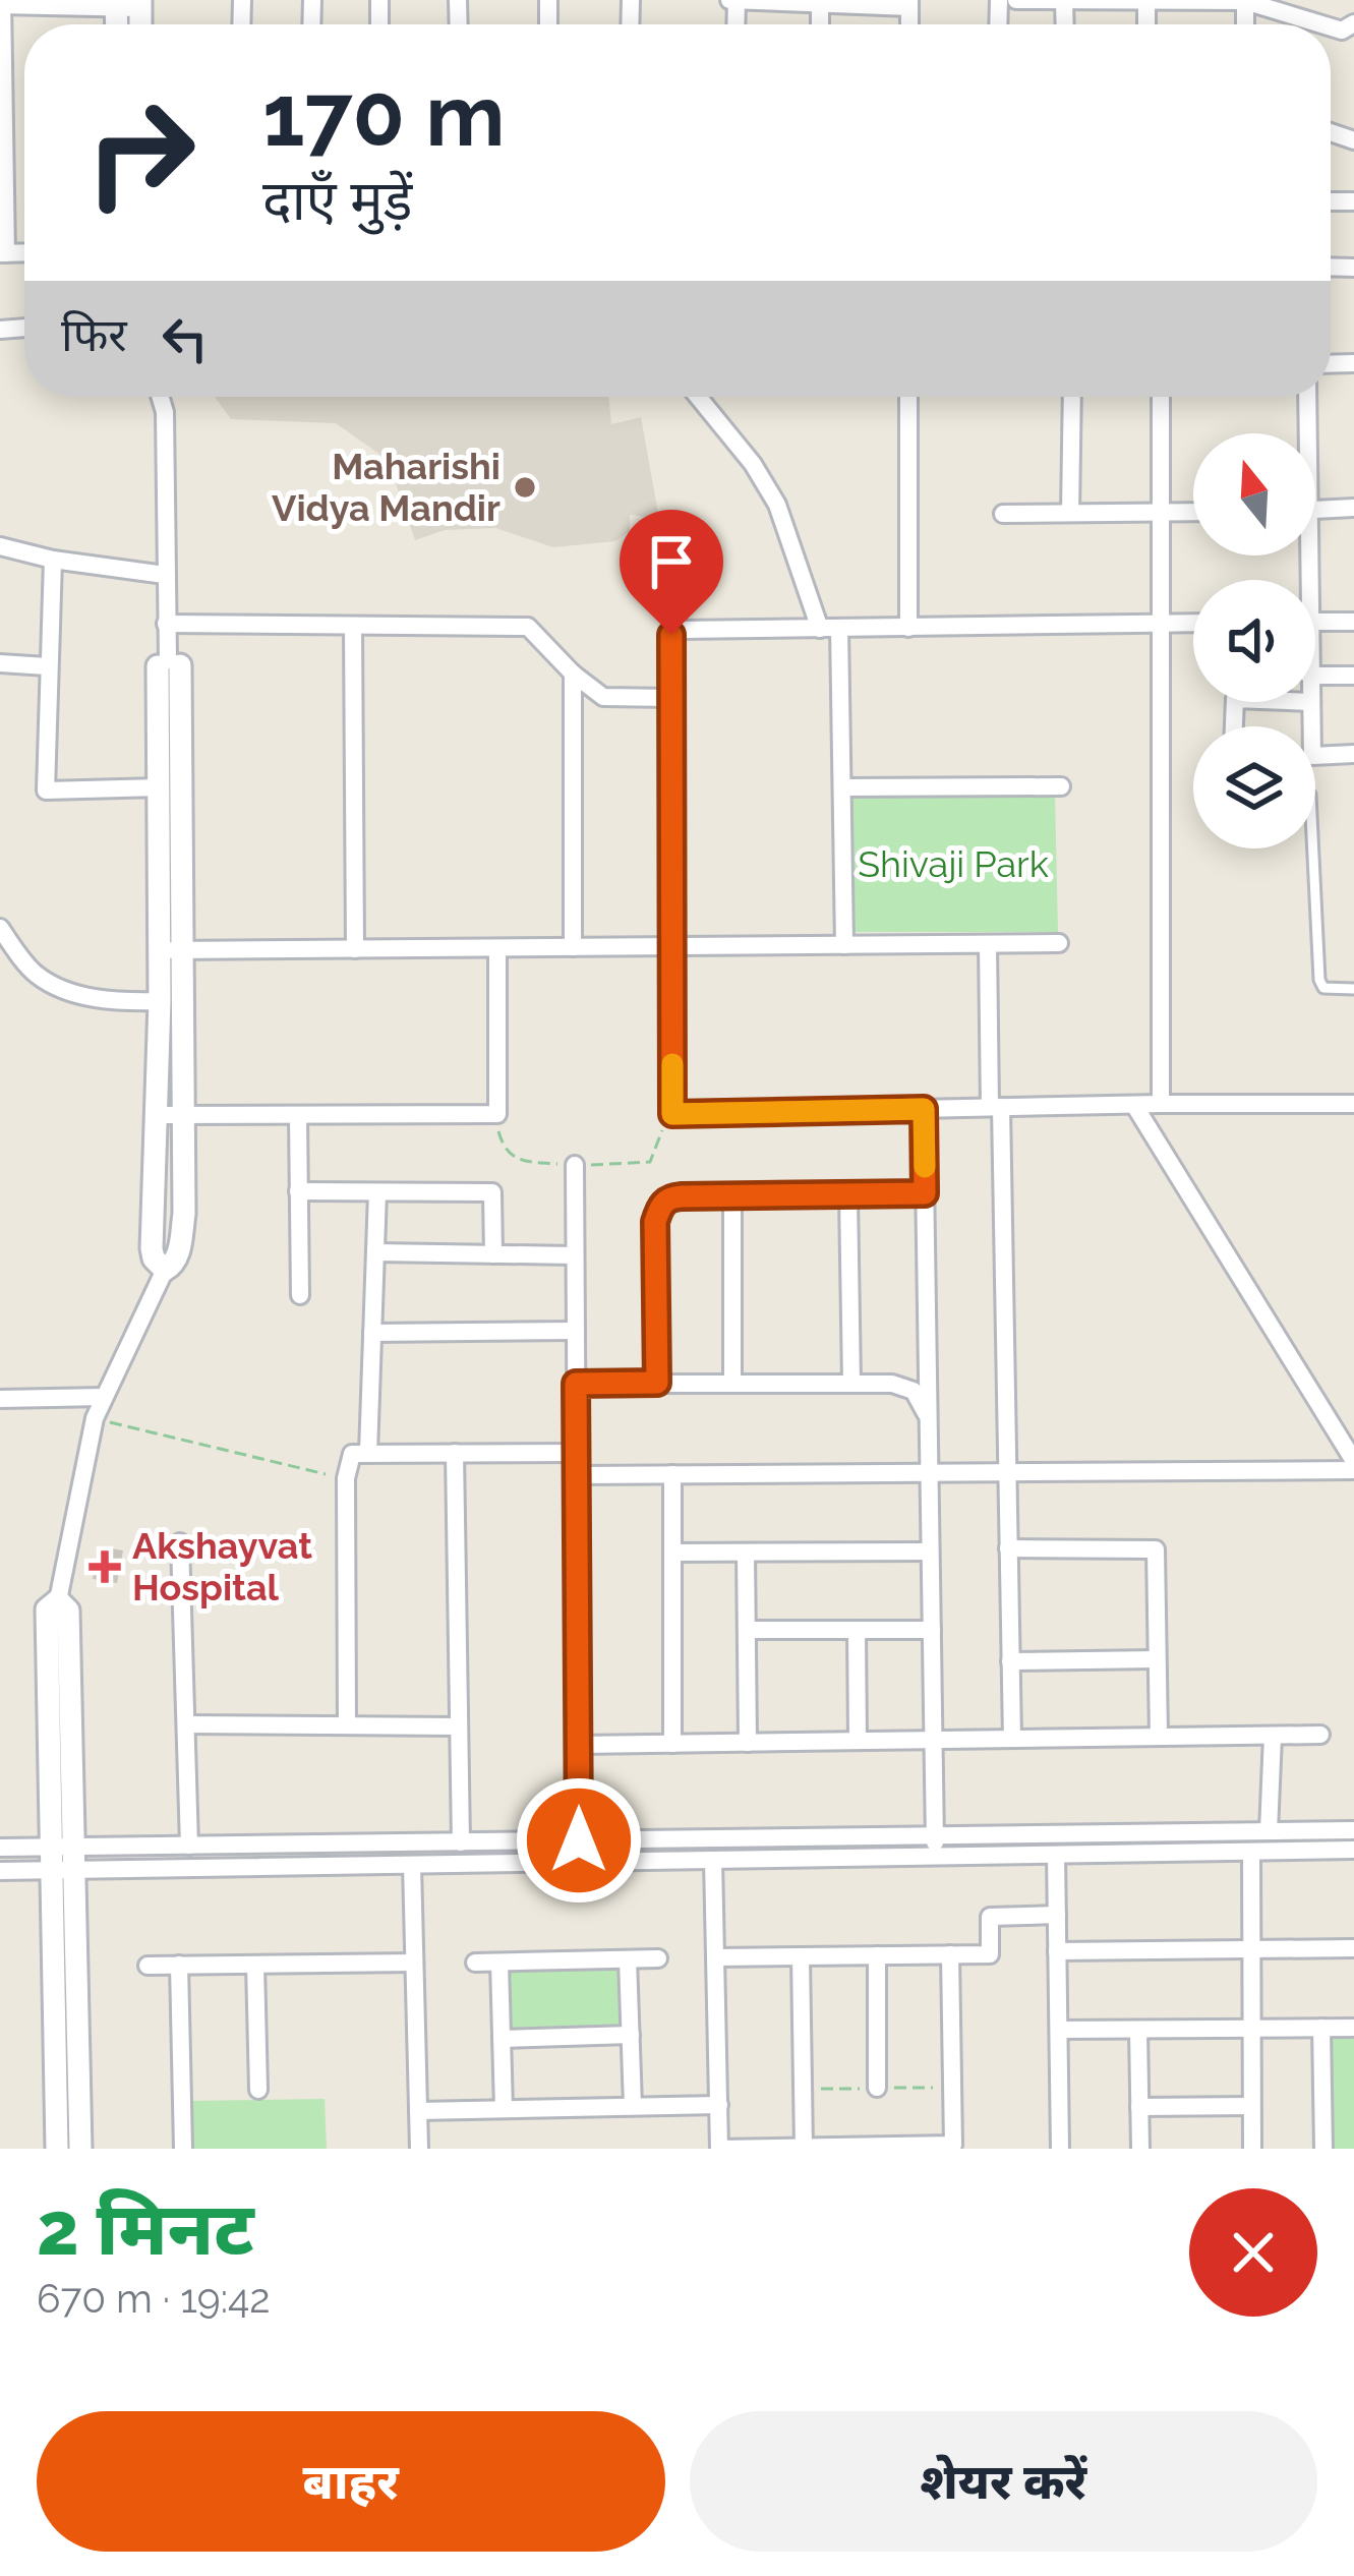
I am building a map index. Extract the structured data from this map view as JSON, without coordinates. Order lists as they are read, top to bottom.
{
  "parks": ["Shivaji Park"],
  "places": {
    "other": ["Maharishi Vidya Mandir"],
    "health": ["Akshayvat Hospital"]
  },
  "north": "top",
  "page": {
    "turn": ["170 m", "दाएँ मुड़ें"],
    "then": "फिर",
    "heading": ["2 मिनट", "670 m · 19:42"],
    "buttons": ["बाहर", "शेयर करें"]
  }
}
